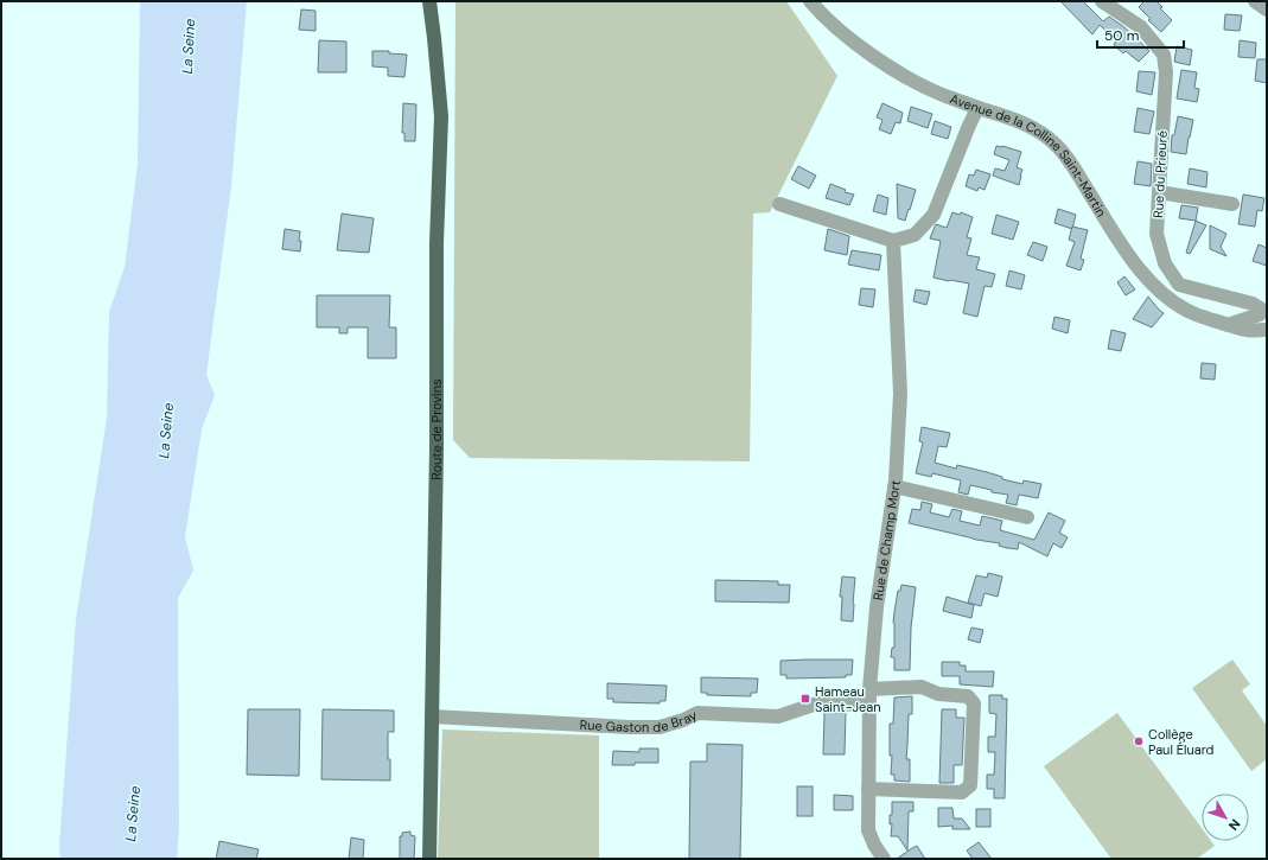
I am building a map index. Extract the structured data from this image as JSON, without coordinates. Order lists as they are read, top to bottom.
{
  "streets": {
    "main road": ["Route de Provins"],
    "street": [
      "Avenue de la Colline Saint-Martin",
      "Rue du Prieuré",
      "Rue de Champ Mort",
      "Rue Gaston de Bray"
    ]
  },
  "crossings": [
    ["Route de Provins", "Rue Gaston de Bray"],
    ["Rue de Champ Mort", "Rue Gaston de Bray"]
  ],
  "water": ["La Seine"],
  "places": {
    "transit": ["Hameau Saint-Jean"],
    "other": ["Collège Paul Éluard"]
  },
  "scale_bar": "50 m",
  "north": "bottom right"
}
